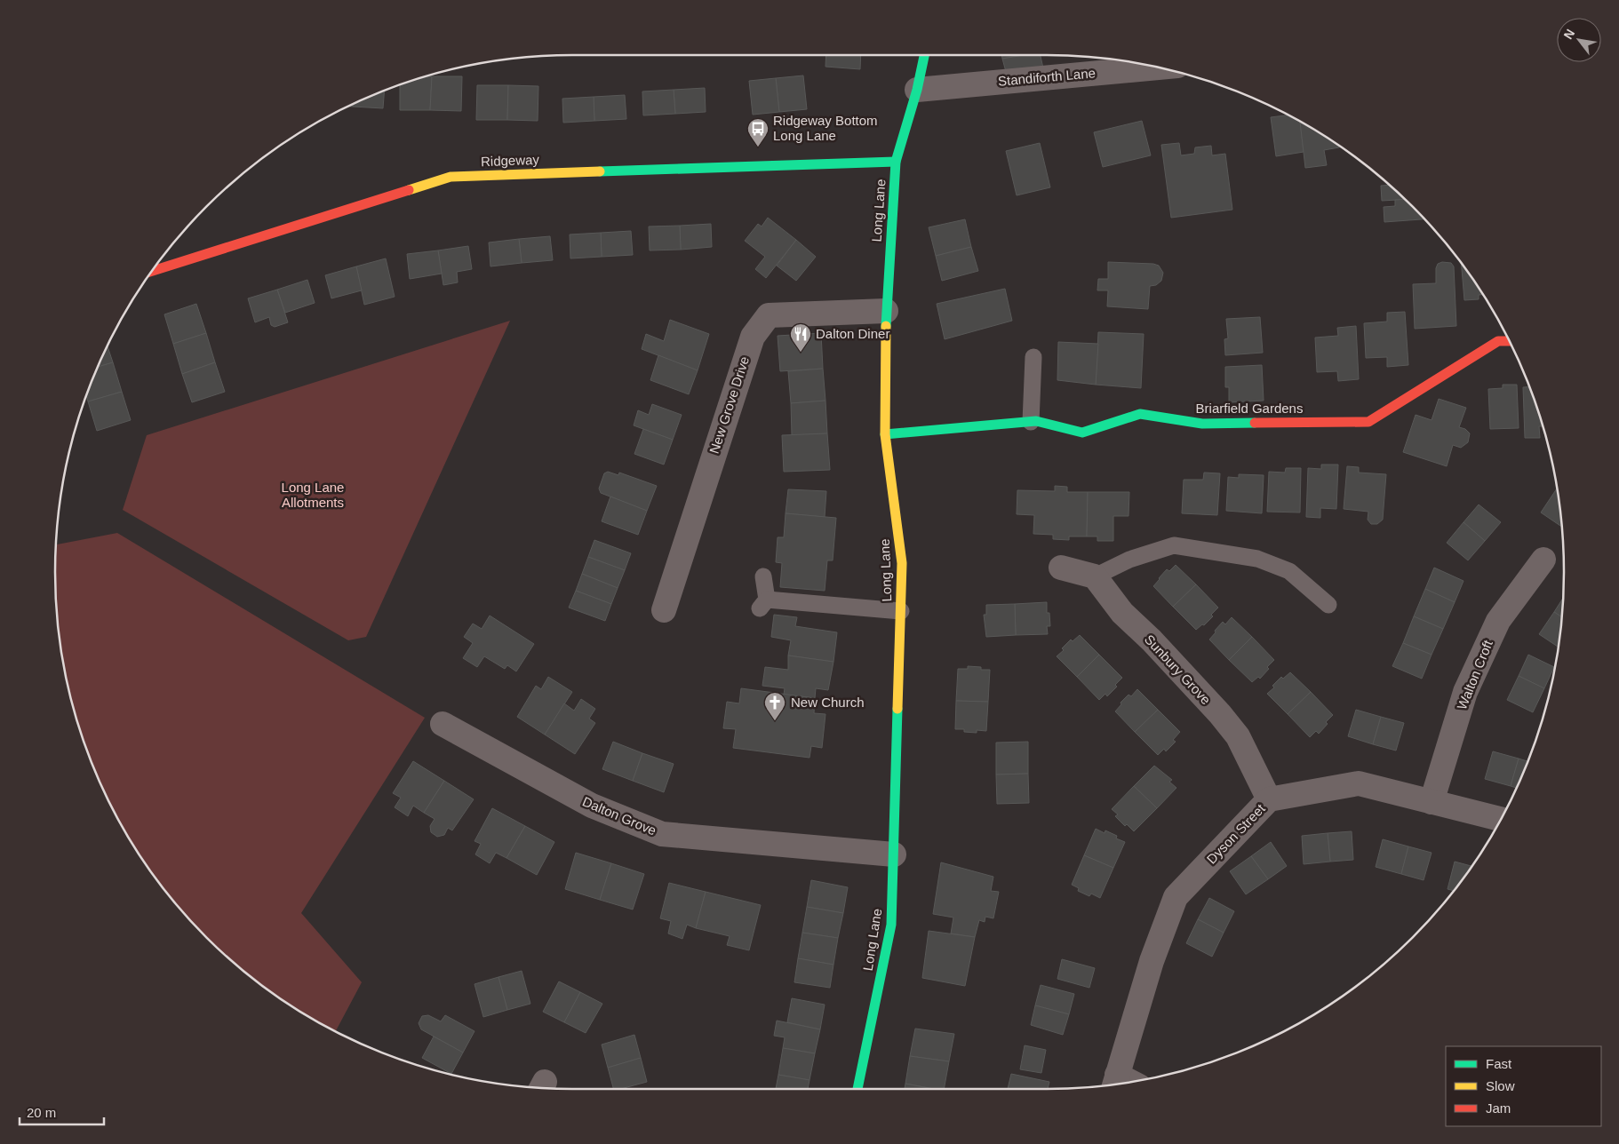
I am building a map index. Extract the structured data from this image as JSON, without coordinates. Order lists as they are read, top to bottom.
{
  "streets": {
    "street": [
      "Standiforth Lane",
      "Ridgeway",
      "Long Lane",
      "New Grove Drive",
      "Briarfield Gardens",
      "Sunbury Grove",
      "Walton Croft",
      "Dalton Grove",
      "Dyson Street"
    ]
  },
  "crossings": [
    ["Standiforth Lane", "Long Lane"],
    ["Ridgeway", "Long Lane"],
    ["Long Lane", "New Grove Drive"],
    ["Long Lane", "Briarfield Gardens"],
    ["Long Lane", "Dalton Grove"],
    ["Sunbury Grove", "Dyson Street"],
    ["Walton Croft", "Dyson Street"]
  ],
  "parks": ["Long Lane Allotments"],
  "places": {
    "bus stop": ["Ridgeway Bottom Long Lane"],
    "restaurant": ["Dalton Diner"],
    "church": ["New Church"]
  },
  "legend": ["Fast", "Slow", "Jam"],
  "scale_bar": "20 m",
  "north": "top left"
}
